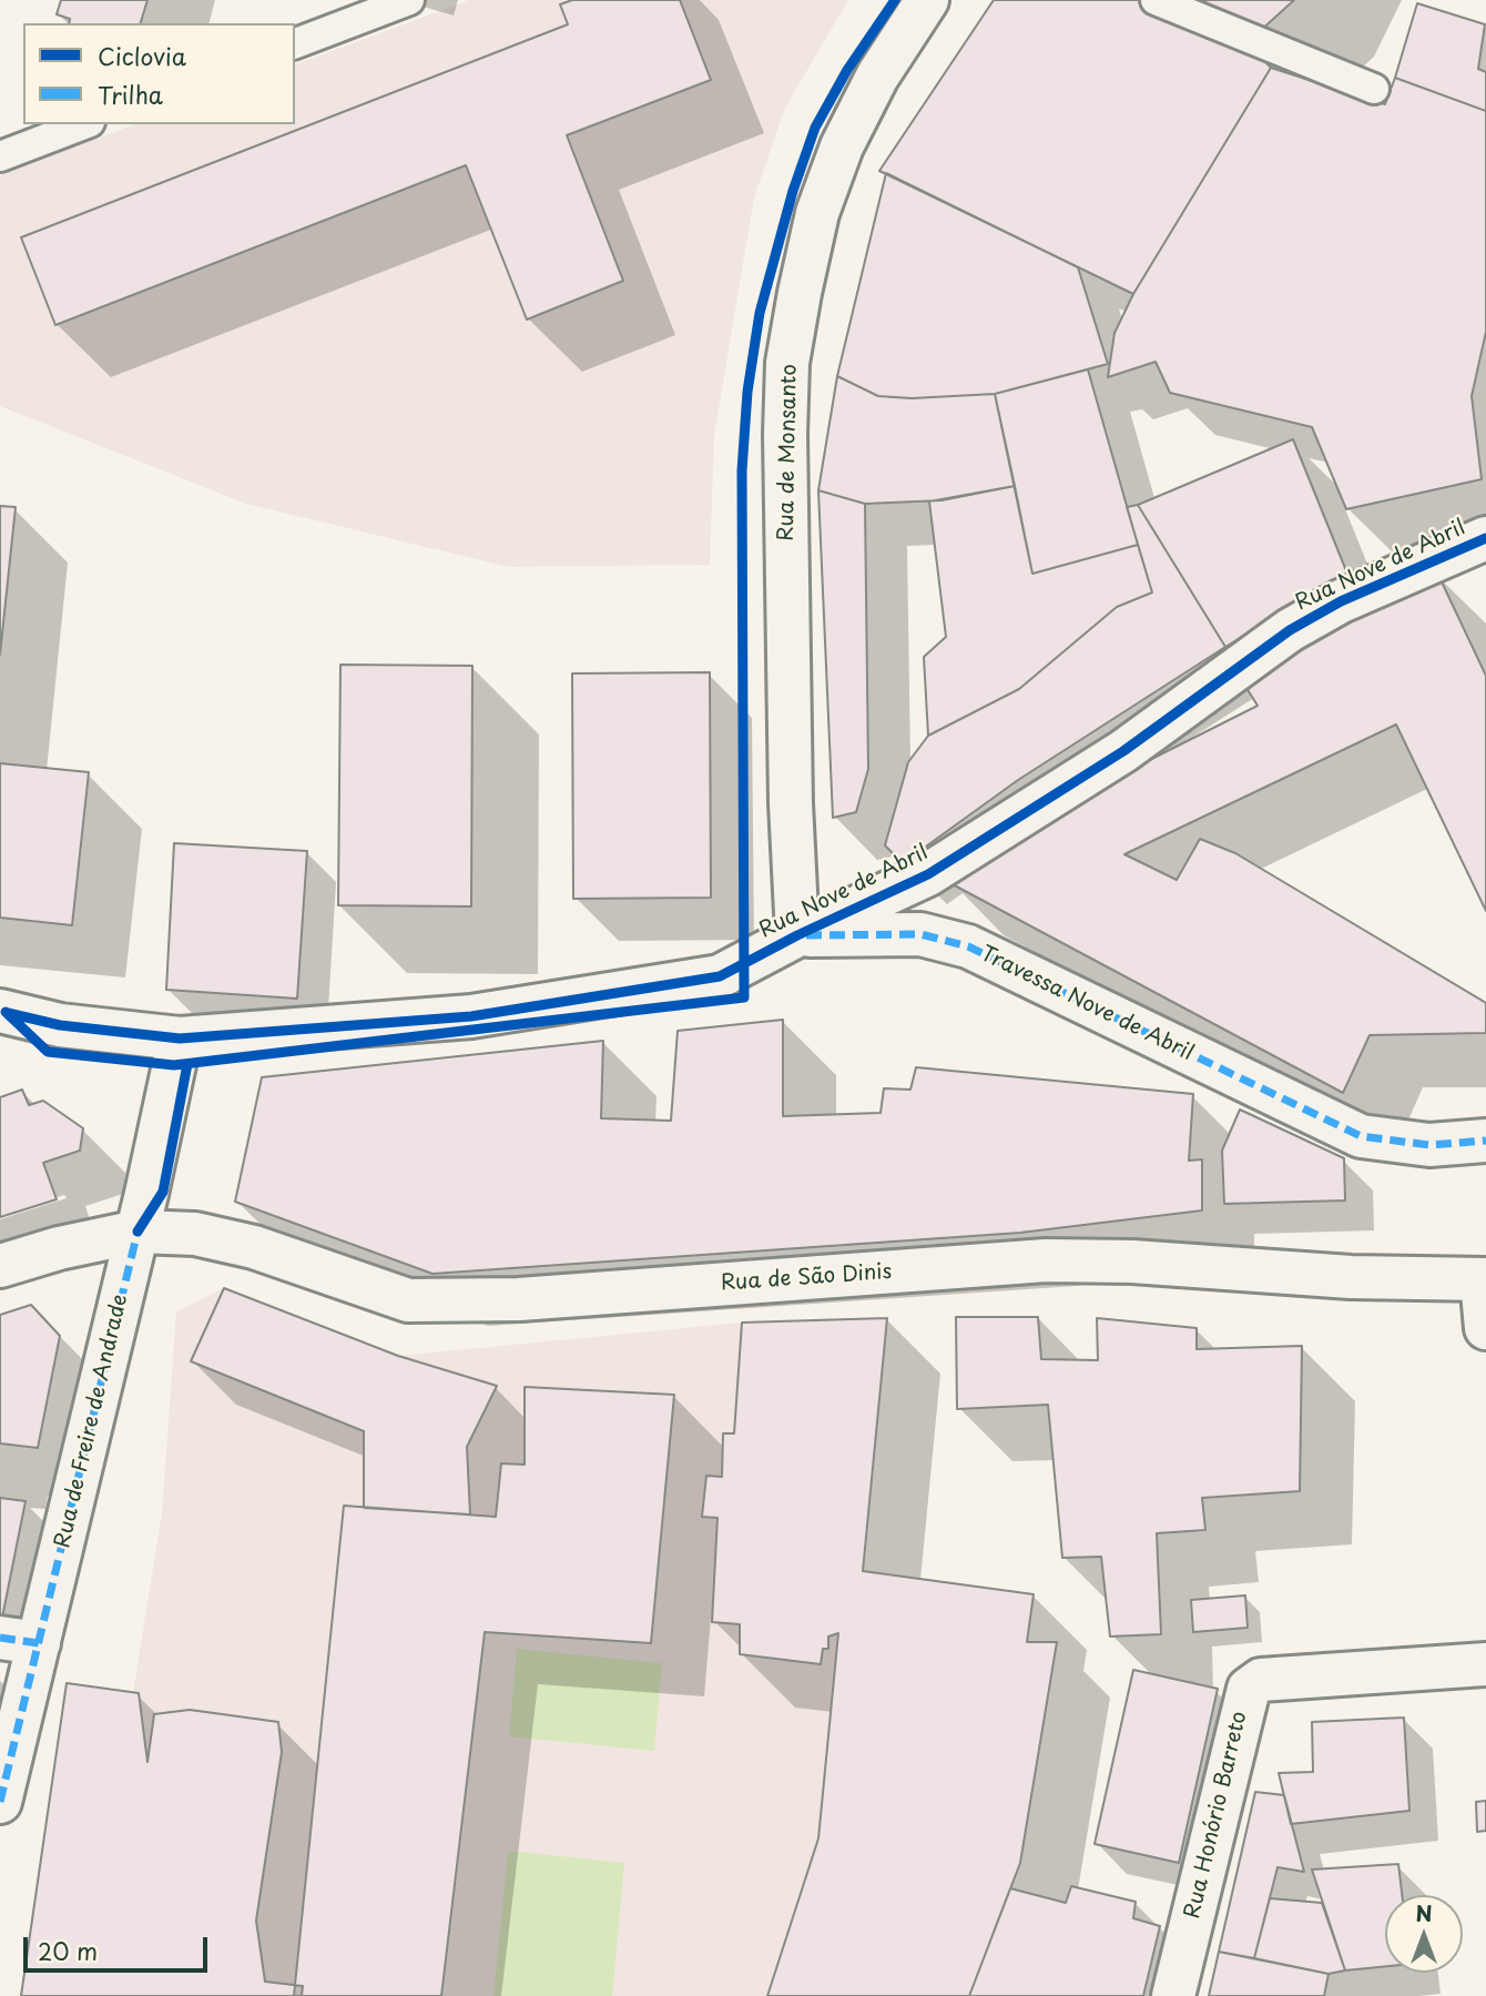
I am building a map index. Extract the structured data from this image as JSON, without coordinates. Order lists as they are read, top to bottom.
{
  "streets": {
    "street": [
      "Rua de Monsanto",
      "Rua Nove de Abril",
      "Travessa Nove de Abril",
      "Rua de São Dinis",
      "Rua de Freire de Andrade",
      "Rua Honório Barreto"
    ]
  },
  "crossings": [
    ["Rua de Monsanto", "Rua Nove de Abril"],
    ["Rua de Monsanto", "Travessa Nove de Abril"],
    ["Rua Nove de Abril", "Travessa Nove de Abril"],
    ["Rua Nove de Abril", "Rua de Freire de Andrade"],
    ["Rua de São Dinis", "Rua de Freire de Andrade"]
  ],
  "legend": ["Ciclovia", "Trilha"],
  "scale_bar": "20 m",
  "north": "top"
}
